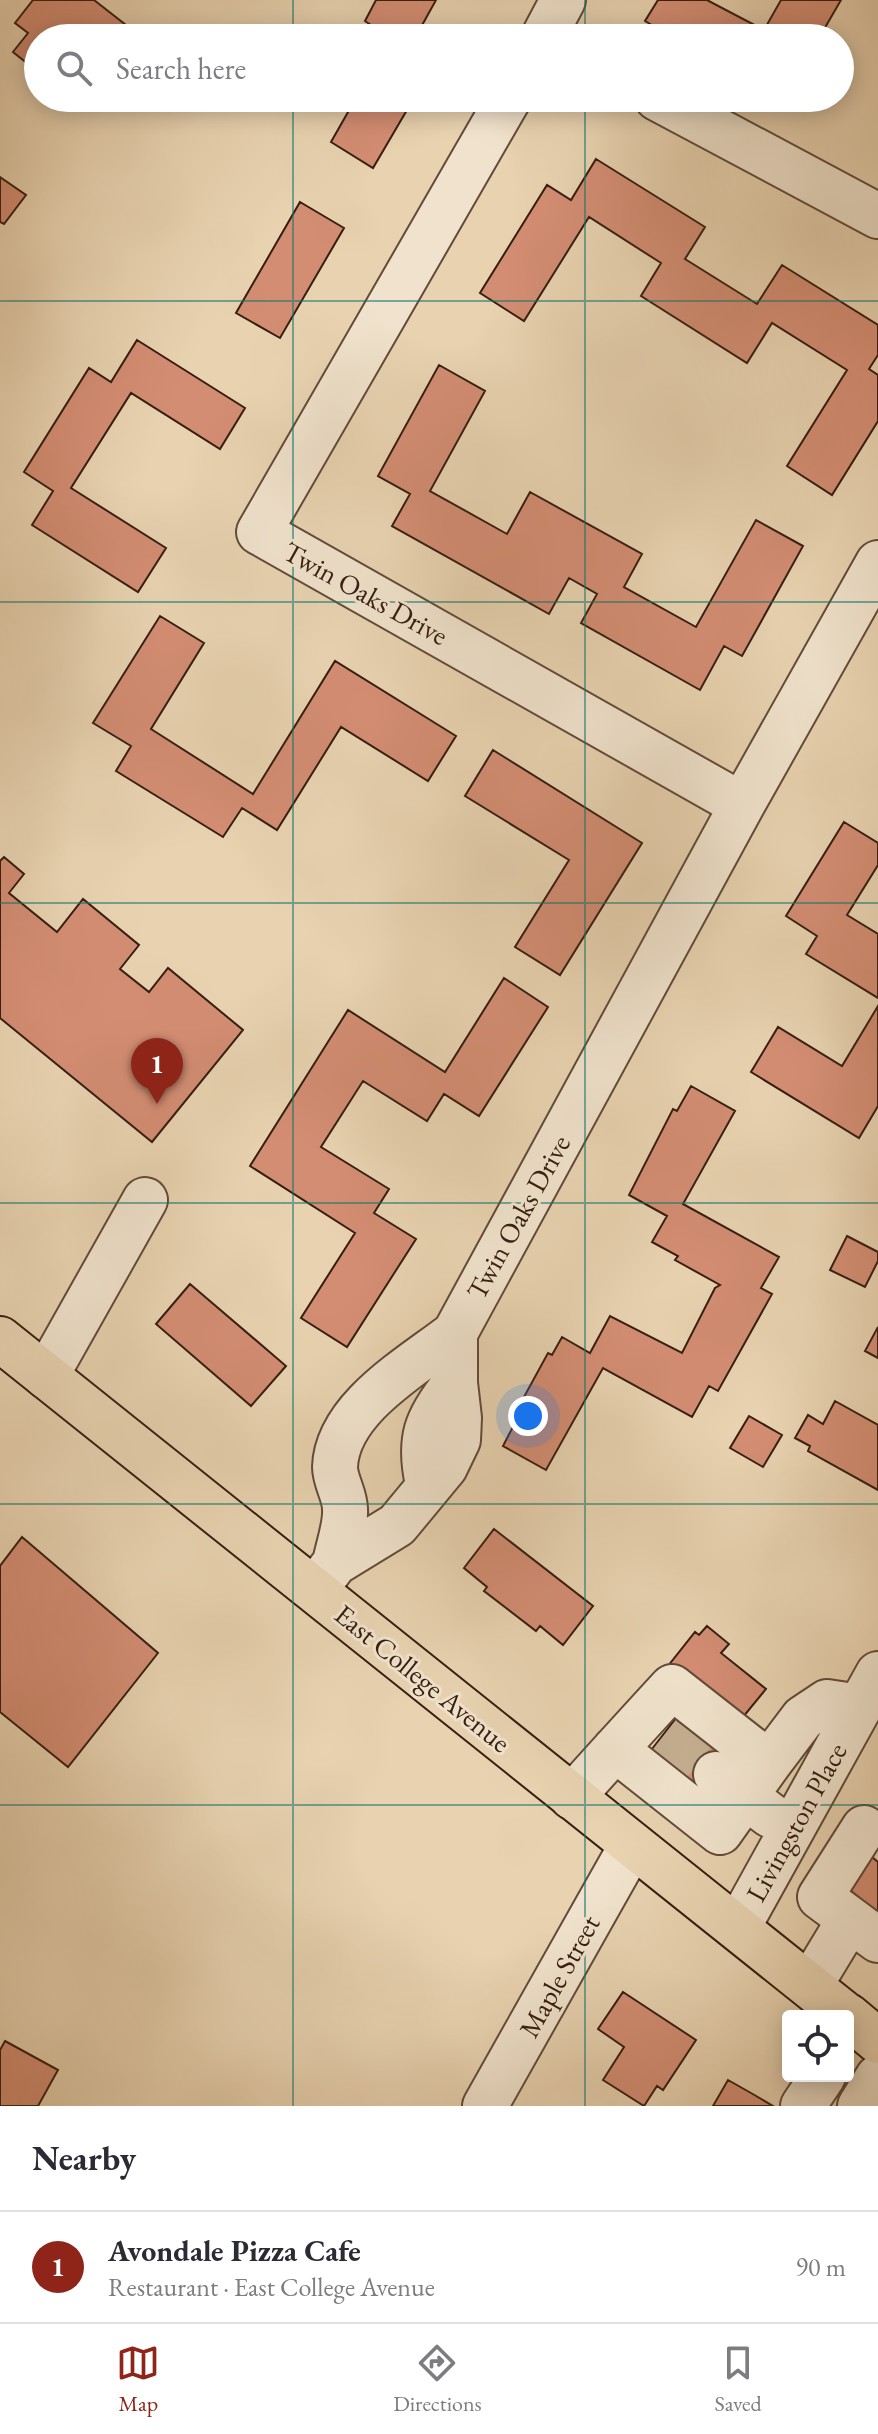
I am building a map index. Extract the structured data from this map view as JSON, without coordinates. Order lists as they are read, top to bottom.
{
  "streets": {
    "main road": ["East College Avenue"],
    "street": ["Twin Oaks Drive", "Livingston Place", "Maple Street"]
  },
  "crossings": [
    ["Twin Oaks Drive", "East College Avenue"],
    ["East College Avenue", "Livingston Place"],
    ["East College Avenue", "Maple Street"]
  ],
  "page": {
    "search": "Search here",
    "pins": "1",
    "heading": "Nearby",
    "list": [
      {
        "mark": "1",
        "name": "Avondale Pizza Cafe",
        "note": "Restaurant · East College Avenue",
        "value": "90 m"
      }
    ],
    "nav": ["Map", "Directions", "Saved"]
  }
}
